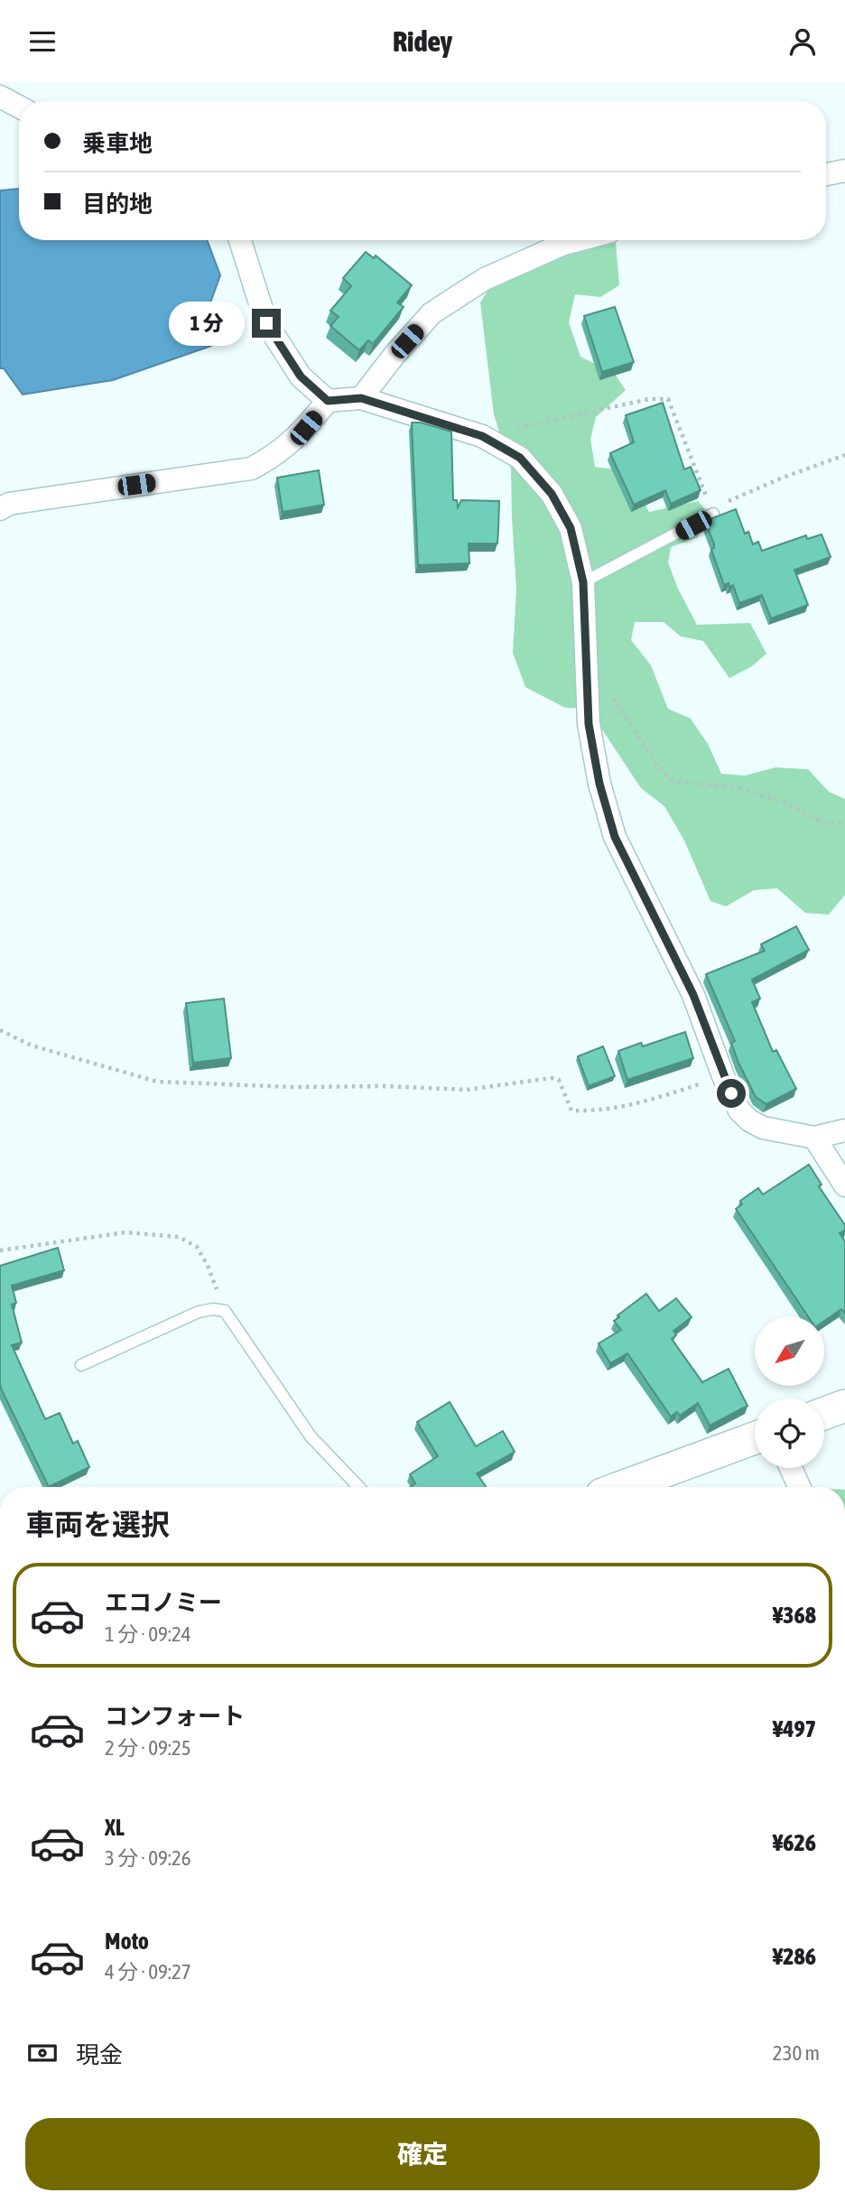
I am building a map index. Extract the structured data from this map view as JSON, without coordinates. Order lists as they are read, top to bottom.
{
  "north": "bottom left",
  "page": {
    "header": "Ridey",
    "banner": ["乗車地", "目的地"],
    "bubble": "1 分",
    "heading": "車両を選択",
    "list": [
      {
        "name": "エコノミー",
        "note": "1 分 · 09:24",
        "value": "¥368"
      },
      {
        "name": "コンフォート",
        "note": "2 分 · 09:25",
        "value": "¥497"
      },
      {
        "name": "XL",
        "note": "3 分 · 09:26",
        "value": "¥626"
      },
      {
        "name": "Moto",
        "note": "4 分 · 09:27",
        "value": "¥286"
      }
    ],
    "pay": ["現金", "230 m"],
    "buttons": "確定"
  }
}
